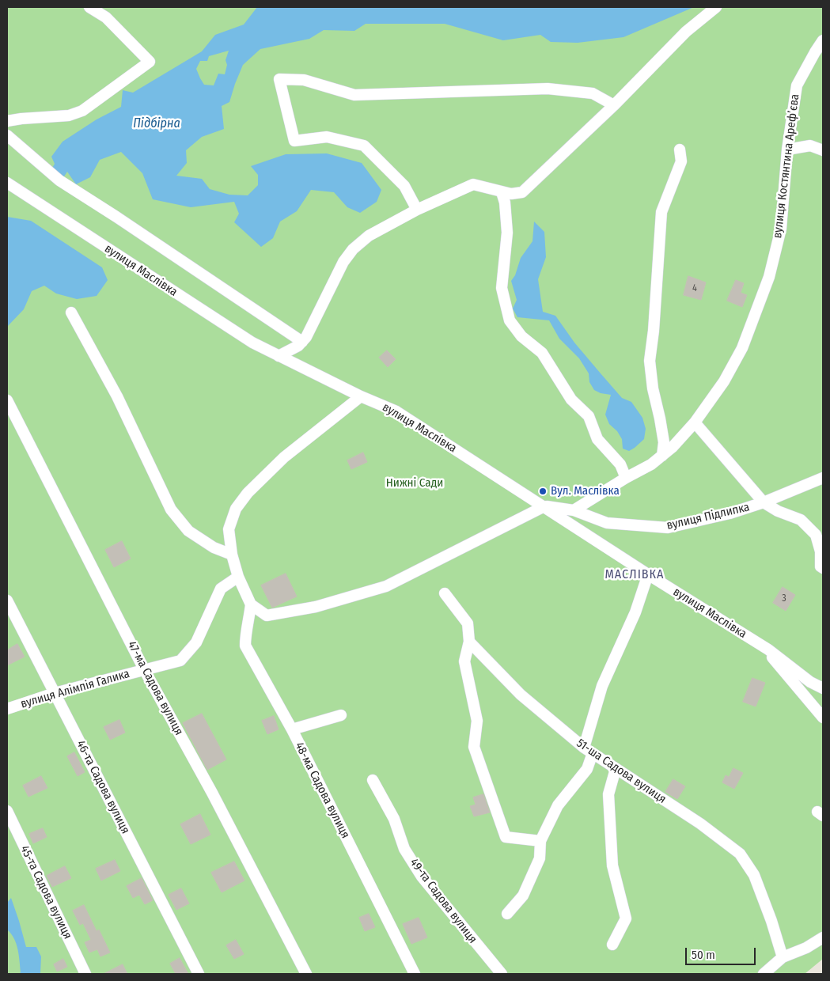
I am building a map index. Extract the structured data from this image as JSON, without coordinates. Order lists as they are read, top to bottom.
{
  "streets": {
    "street": [
      "вулиця Костянтина Арефʼєва",
      "вулиця Маслівка",
      "вулиця Підлипка",
      "47-ма Садова вулиця",
      "вулиця Алімпія Галика",
      "51-ша Садова вулиця",
      "46-та Садова вулиця",
      "48-ма Садова вулиця",
      "45-та Садова вулиця",
      "49-та Садова вулиця"
    ]
  },
  "crossings": [
    ["вулиця Костянтина Арефʼєва", "вулиця Підлипка"],
    ["вулиця Маслівка", "вулиця Підлипка"],
    ["47-ма Садова вулиця", "вулиця Алімпія Галика"],
    ["вулиця Алімпія Галика", "46-та Садова вулиця"]
  ],
  "districts": ["МАСЛІВКА"],
  "water": ["Підбірна"],
  "parks": ["Нижні Сади"],
  "places": ["Вул. Маслівка"],
  "house_numbers": ["4", "3"],
  "scale_bar": "50 m"
}
